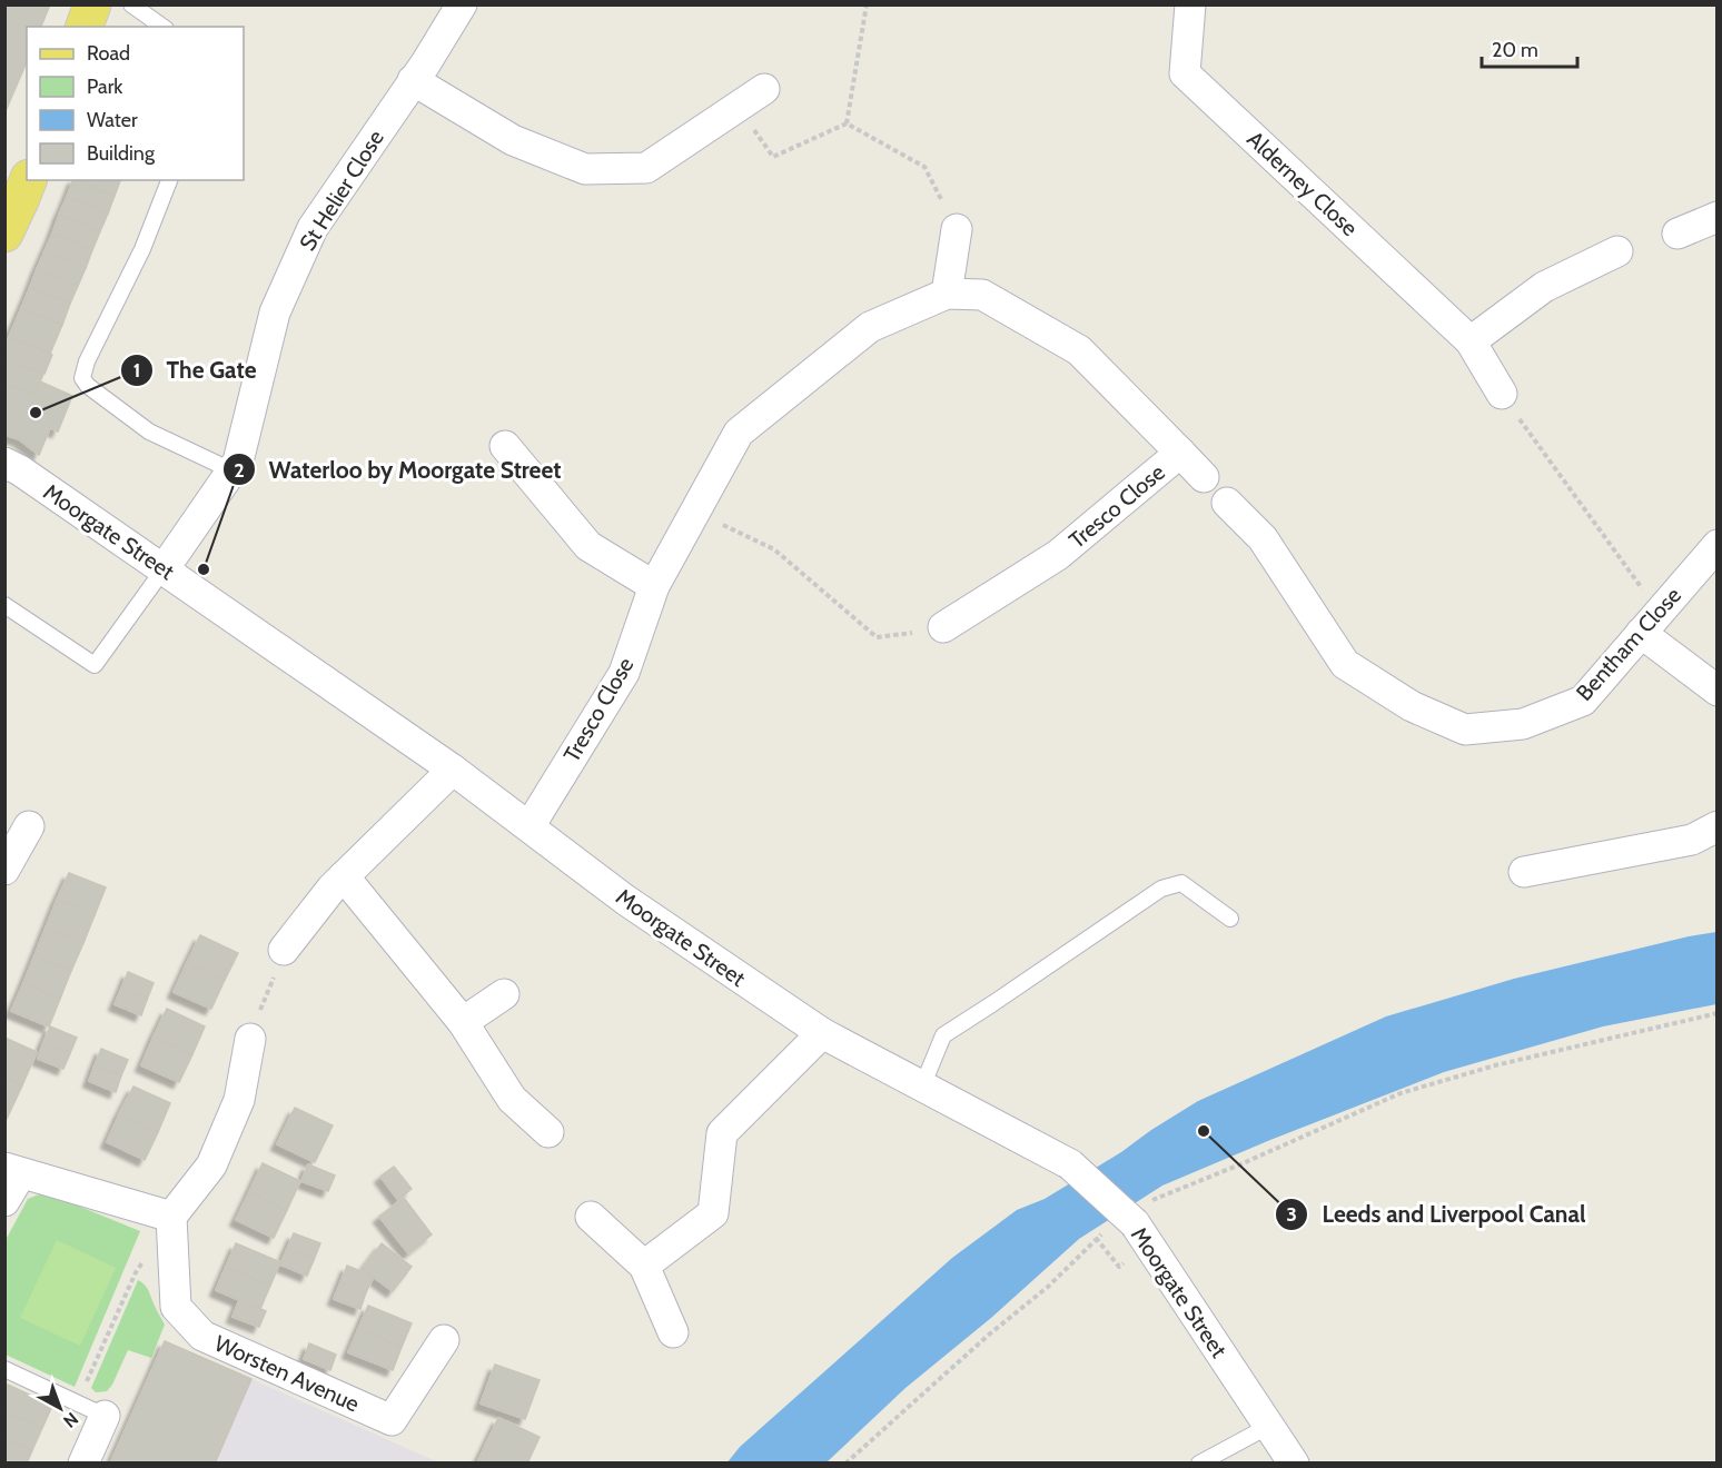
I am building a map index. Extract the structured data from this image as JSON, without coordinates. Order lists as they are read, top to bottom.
{
  "streets": {
    "street": [
      "Alderney Close",
      "St Helier Close",
      "Tresco Close",
      "Moorgate Street",
      "Bentham Close",
      "Worsten Avenue"
    ]
  },
  "crossings": [
    ["Tresco Close", "Moorgate Street"]
  ],
  "places": ["The Gate", "Waterloo by Moorgate Street", "Leeds and Liverpool Canal"],
  "legend": [
    "Road",
    "Park",
    "Water",
    "Building"
  ],
  "scale_bar": "20 m",
  "north": "bottom right"
}
